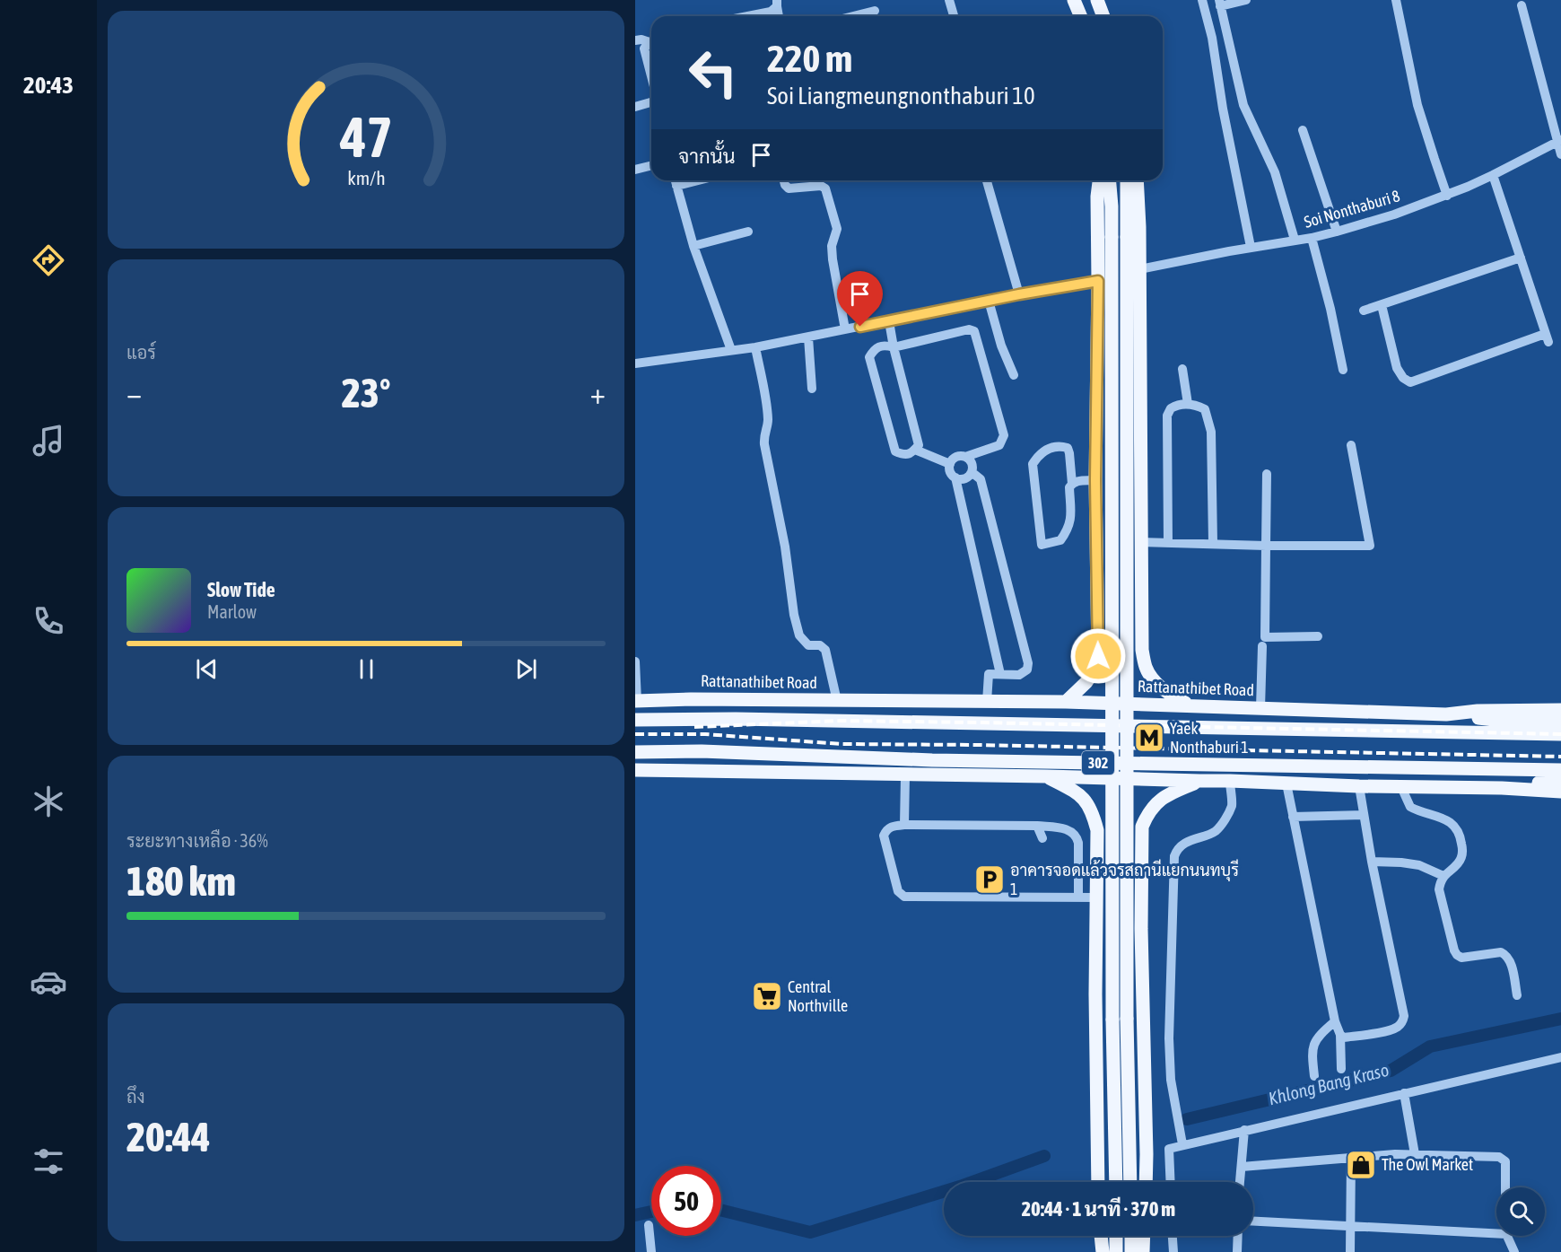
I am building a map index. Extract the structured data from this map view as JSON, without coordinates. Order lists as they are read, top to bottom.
{
  "streets": {
    "main road": ["Rattanathibet Road", "302"],
    "street": ["Soi Nonthaburi 8"]
  },
  "water": ["Khlong Bang Kraso"],
  "places": {
    "metro station": ["Yaek Nonthaburi 1"],
    "parking": ["อาคารจอดแล้วจรสถานีแยกนนทบุรี 1"],
    "supermarket": ["Central Northville"],
    "shop": ["The Owl Market"]
  },
  "page": {
    "tabs": "20:43",
    "turn": ["220 m", "Soi Liangmeungnonthaburi 10"],
    "then": "จากนั้น",
    "tile": [
      "แอร์",
      ["ระยะทางเหลือ · 36%", "180 km"],
      ["ถึง", "20:44"]
    ],
    "heat": ["−", "23°", "+"],
    "song": ["Slow Tide", "Marlow"],
    "limit": "50",
    "trip": "20:44 · 1 นาที · 370 m",
    "gauge": ["47", "km/h"]
  }
}
